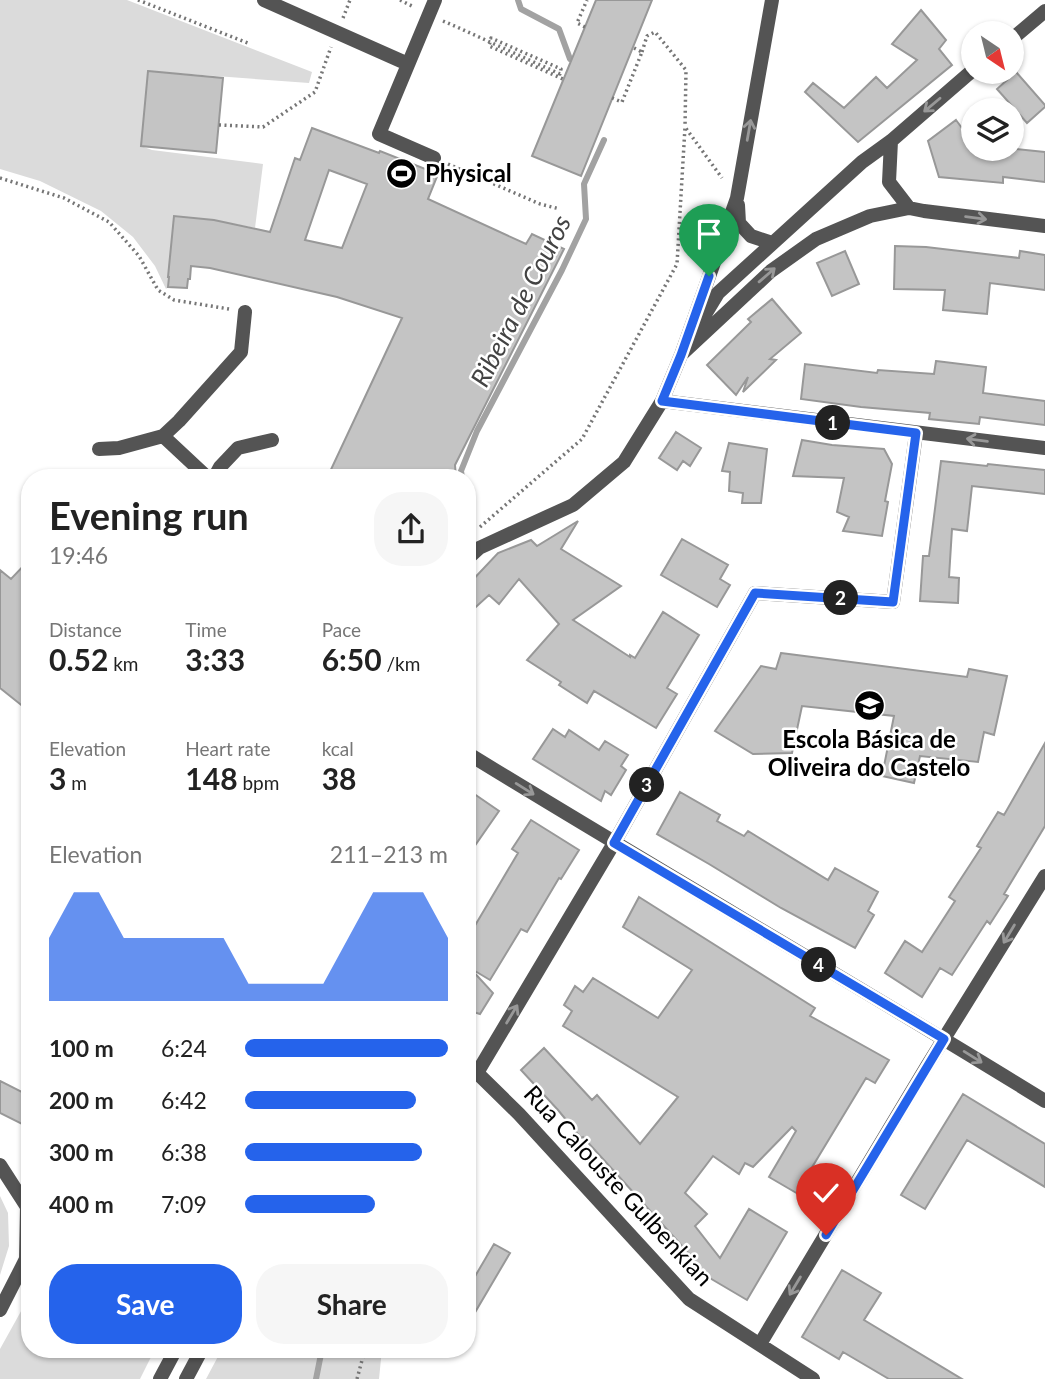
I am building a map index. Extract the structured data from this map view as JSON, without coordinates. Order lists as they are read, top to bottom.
{
  "streets": {
    "street": ["Rua Calouste Gulbenkian"]
  },
  "water": ["Ribeira de Couros"],
  "places": {
    "sports": ["Physical"],
    "school or university": ["Escola Básica de Oliveira do Castelo"]
  },
  "north": "bottom right",
  "page": {
    "pins": [
      "1",
      "2",
      "3",
      "4"
    ],
    "heading": ["Evening run", "19:46"],
    "stats": [
      ["Distance", "0.52 km"],
      ["Time", "3:33"],
      ["Pace", "6:50 /km"],
      ["Elevation", "3 m"],
      ["Heart rate", "148 bpm"],
      ["kcal", "38"]
    ],
    "chart": ["Elevation", "211–213 m"],
    "list": [
      {
        "name": "100 m",
        "note": "6:24"
      },
      {
        "name": "200 m",
        "note": "6:42"
      },
      {
        "name": "300 m",
        "note": "6:38"
      },
      {
        "name": "400 m",
        "note": "7:09"
      }
    ],
    "buttons": ["Save", "Share"]
  }
}
